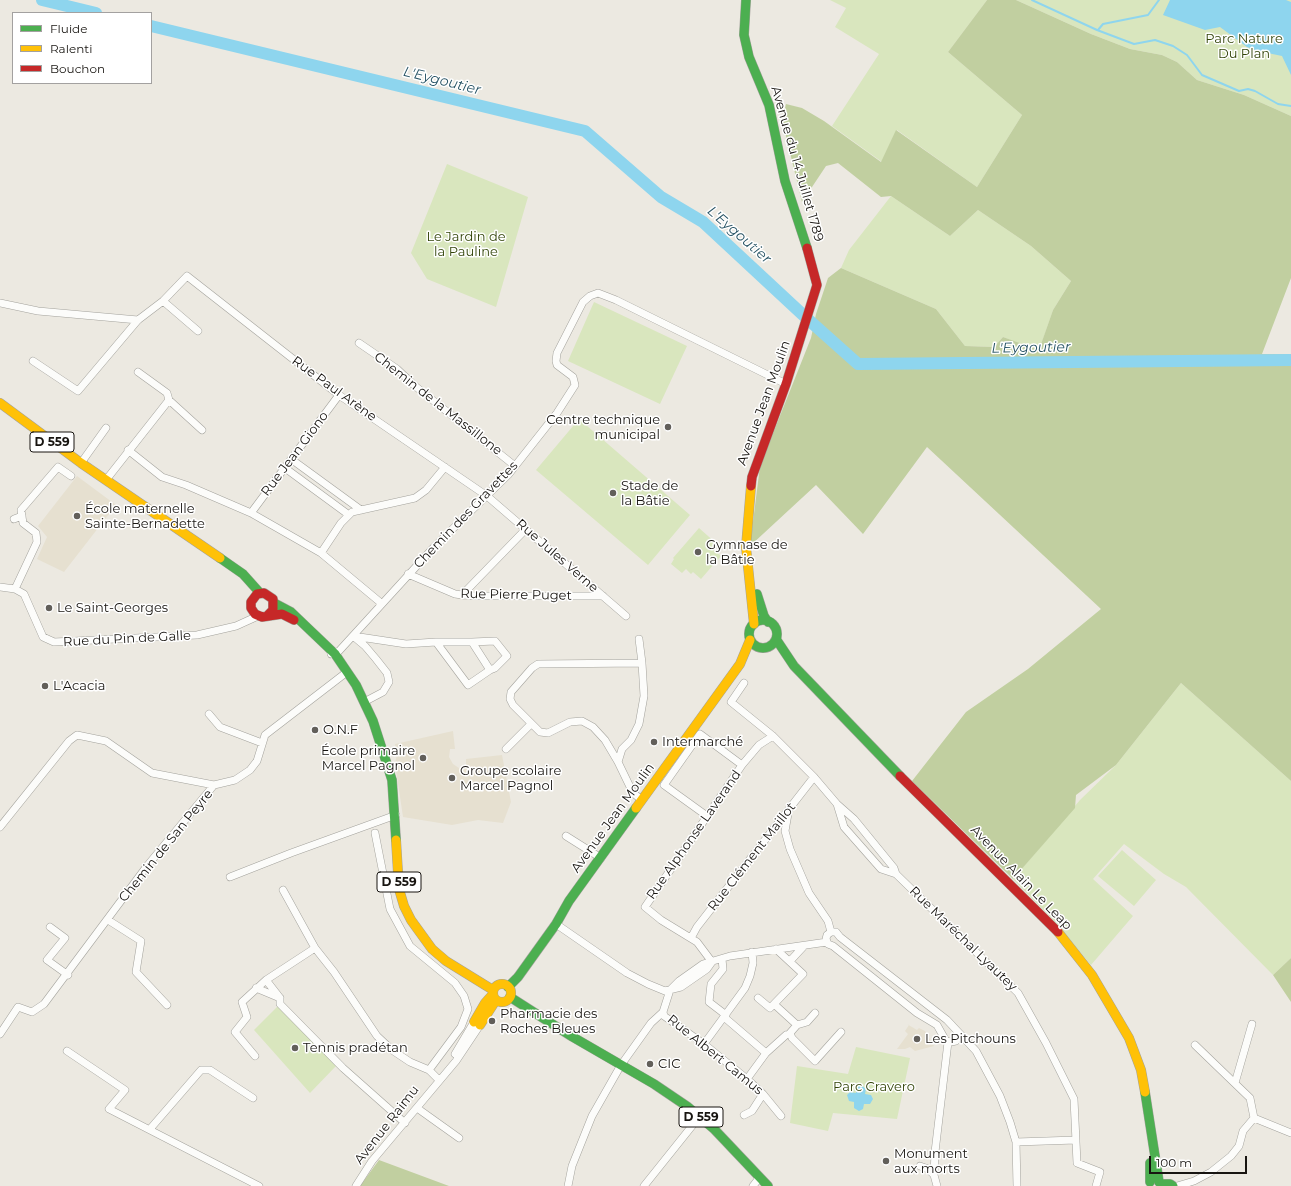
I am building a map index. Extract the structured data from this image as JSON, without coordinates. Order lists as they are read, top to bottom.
{
  "streets": {
    "street": [
      "Avenue du 14 Juillet 1789",
      "Rue Paul Arène",
      "Avenue Jean Moulin",
      "Chemin de la Massillone",
      "D 559",
      "Rue Jean Giono",
      "Chemin des Gravettes",
      "Rue Jules Verne",
      "Rue Pierre Puget",
      "Rue du Pin de Galle",
      "Rue Alphonse Laverand",
      "Chemin de San Peyre",
      "Rue Clément Maillot",
      "Avenue Alain Le Leap",
      "Rue Maréchal Lyautey",
      "Rue Albert Camus",
      "Avenue Raimu"
    ]
  },
  "crossings": [
    ["Avenue du 14 Juillet 1789", "Avenue Jean Moulin"],
    ["Rue Paul Arène", "Rue Jean Giono"],
    ["Rue Paul Arène", "Chemin des Gravettes"],
    ["Rue Paul Arène", "Rue Jules Verne"],
    ["Avenue Jean Moulin", "D 559"],
    ["Avenue Jean Moulin", "Chemin des Gravettes"],
    ["Avenue Jean Moulin", "Avenue Alain Le Leap"],
    ["Avenue Jean Moulin", "Avenue Raimu"],
    ["Chemin de la Massillone", "Chemin des Gravettes"],
    ["D 559", "Chemin des Gravettes"],
    ["D 559", "Rue du Pin de Galle"],
    ["D 559", "Chemin de San Peyre"],
    ["D 559", "Avenue Raimu"],
    ["Chemin des Gravettes", "Rue Jules Verne"],
    ["Chemin des Gravettes", "Rue Pierre Puget"],
    ["Rue Jules Verne", "Rue Pierre Puget"],
    ["Rue Alphonse Laverand", "Rue Clément Maillot"],
    ["Rue Alphonse Laverand", "Rue Maréchal Lyautey"],
    ["Rue Clément Maillot", "Rue Maréchal Lyautey"]
  ],
  "water": ["L'Eygoutier"],
  "parks": ["Parc Nature Du Plan", "Le Jardin de la Pauline", "Parc Cravero"],
  "places": [
    "Centre technique municipal",
    "Stade de la Bâtie",
    "École maternelle Sainte-Bernadette",
    "Gymnase de la Bâtie",
    "Le Saint-Georges",
    "L'Acacia",
    "O.N.F",
    "Intermarché",
    "École primaire Marcel Pagnol",
    "Groupe scolaire Marcel Pagnol",
    "Pharmacie des Roches Bleues",
    "Les Pitchouns",
    "Tennis pradétan",
    "CIC",
    "Monument aux morts"
  ],
  "legend": ["Fluide", "Ralenti", "Bouchon"],
  "scale_bar": "100 m"
}
